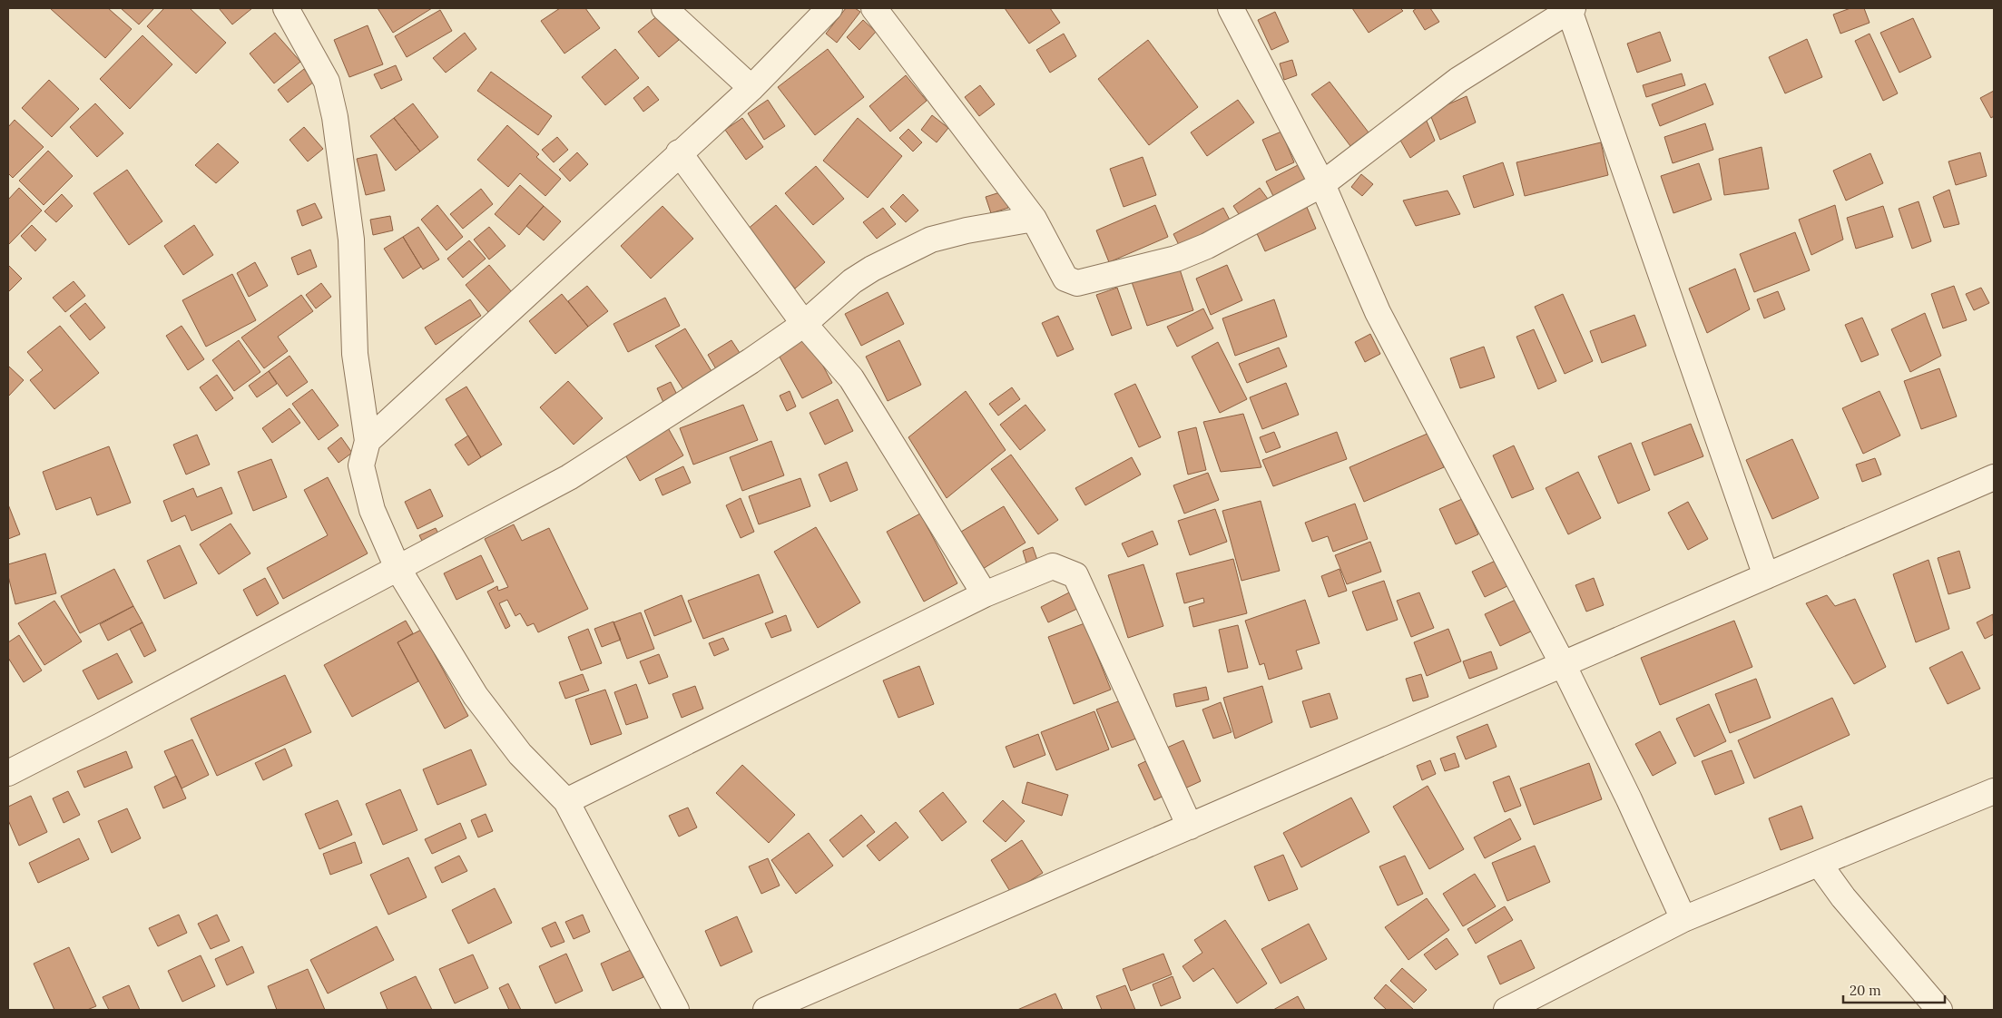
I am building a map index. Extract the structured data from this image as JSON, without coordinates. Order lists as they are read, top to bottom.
{
  "scale_bar": "20 m"
}
